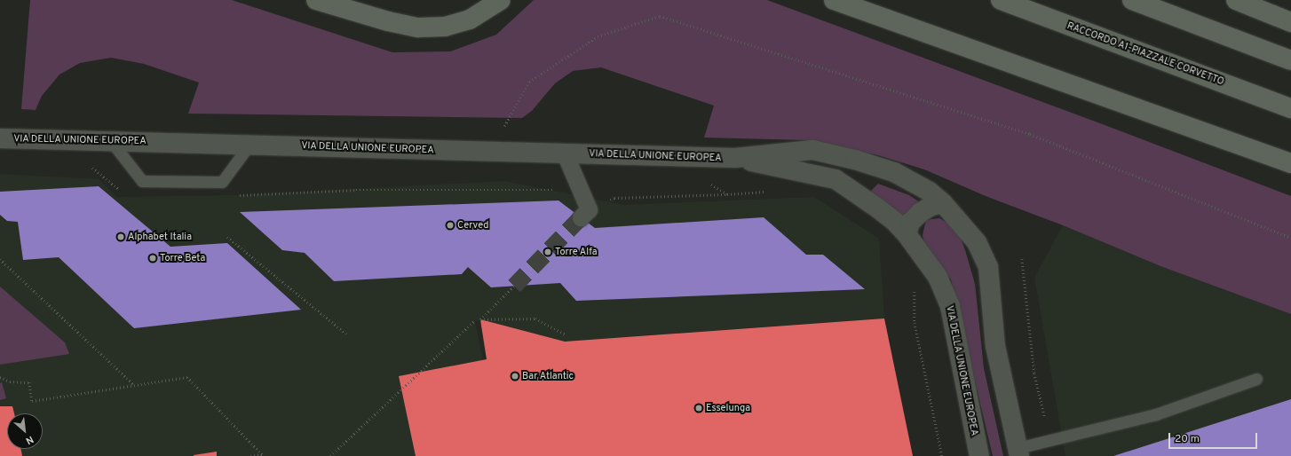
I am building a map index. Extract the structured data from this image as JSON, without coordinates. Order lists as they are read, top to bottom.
{
  "streets": {
    "highway": ["RACCORDO A1-PIAZZALE CORVETTO"],
    "street": ["VIA DELLA UNIONE EUROPEA"]
  },
  "places": [
    "Cerved",
    "Alphabet Italia",
    "Torre Alfa",
    "Torre Beta",
    "Bar Atlantic",
    "Esselunga"
  ],
  "scale_bar": "20 m",
  "north": "bottom right"
}
